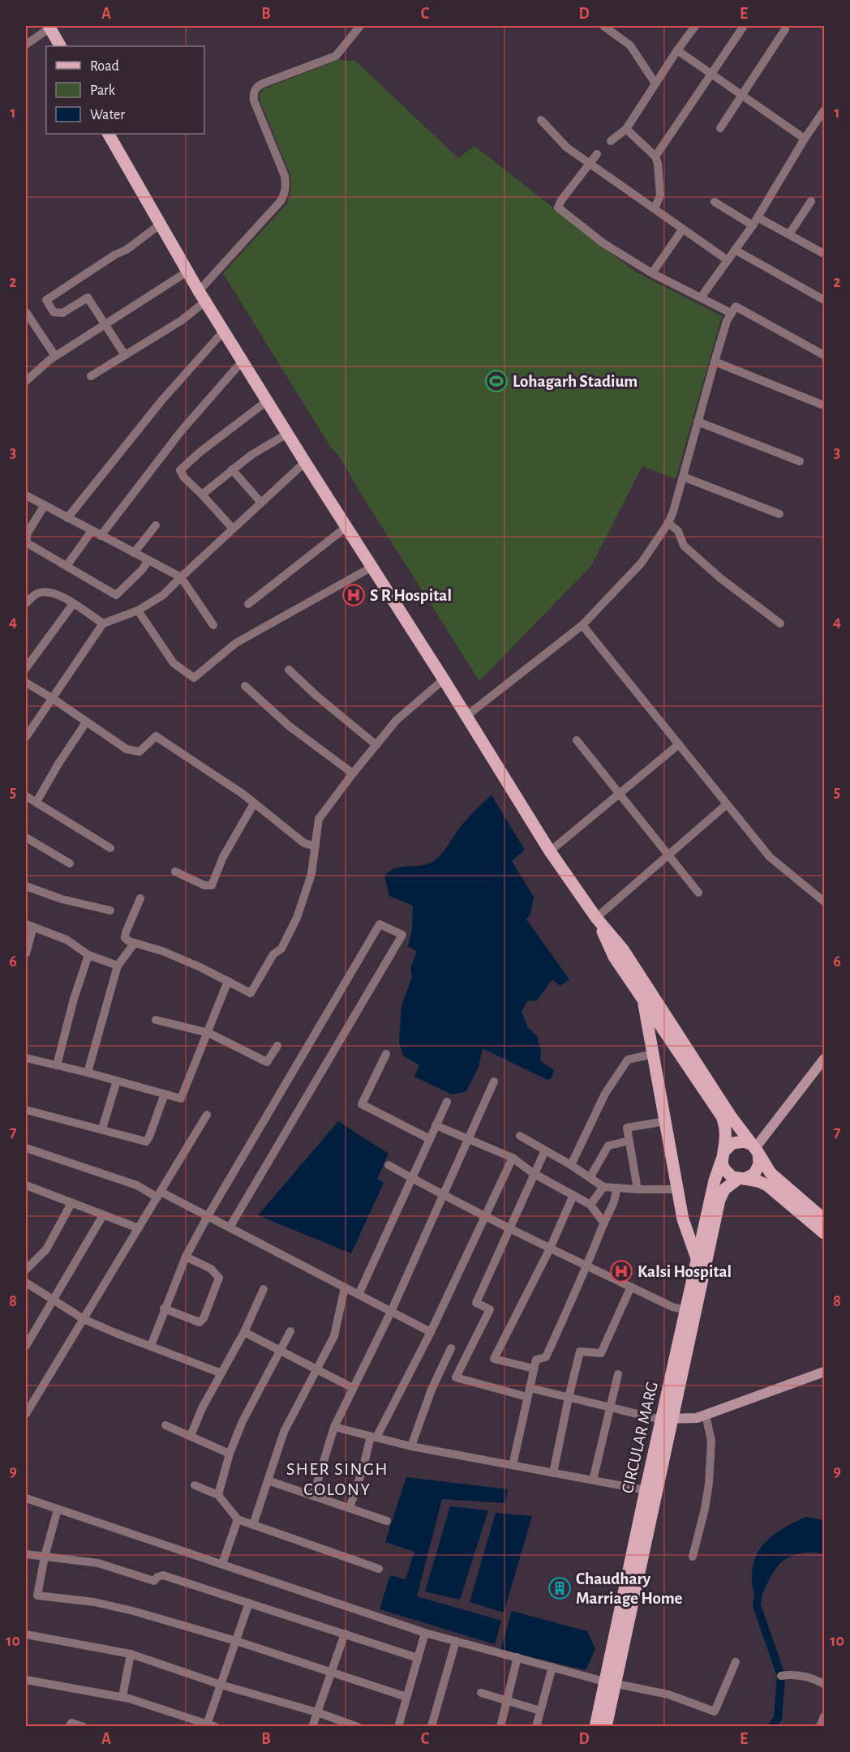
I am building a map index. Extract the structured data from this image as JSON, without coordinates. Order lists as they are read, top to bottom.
{
  "streets": {
    "main road": ["CIRCULAR MARG"]
  },
  "districts": ["SHER SINGH COLONY"],
  "places": {
    "sports": ["Lohagarh Stadium"],
    "hospital": ["S R Hospital", "Kalsi Hospital"],
    "building": ["Chaudhary Marriage Home"]
  },
  "legend": ["Road", "Park", "Water"],
  "grid": {
    "columns": [
      "A",
      "B",
      "C",
      "D",
      "E"
    ],
    "rows": [
      "1",
      "2",
      "3",
      "4",
      "5",
      "6",
      "7",
      "8",
      "9",
      "10"
    ]
  }
}
